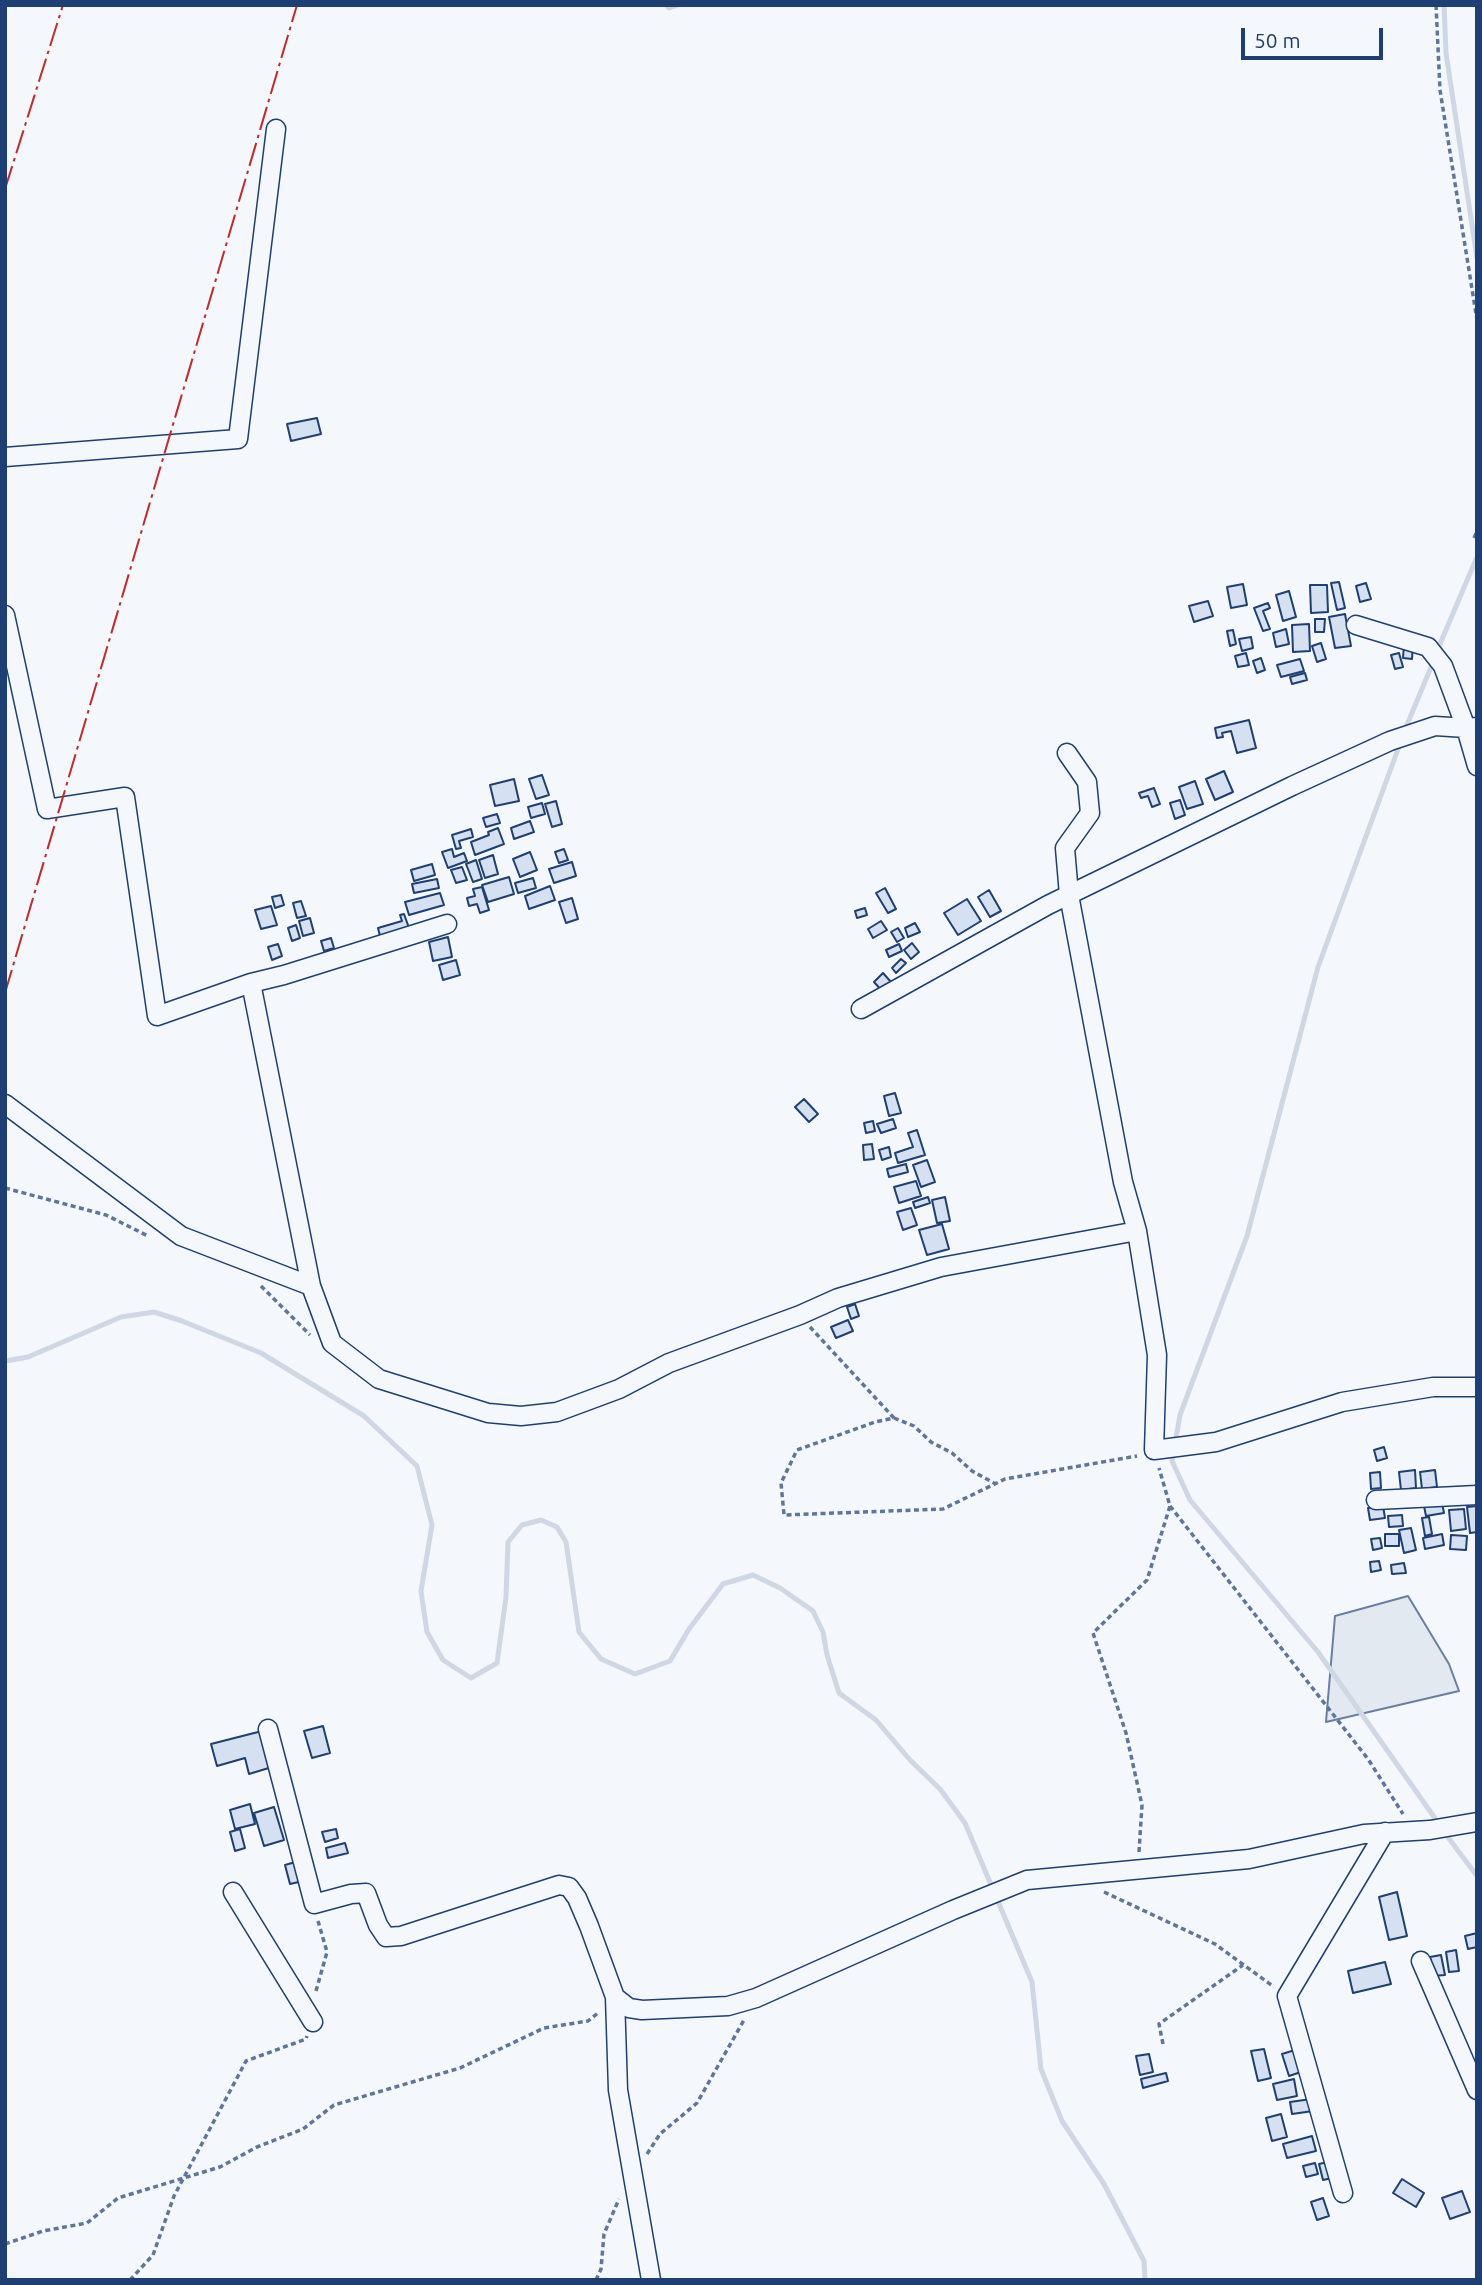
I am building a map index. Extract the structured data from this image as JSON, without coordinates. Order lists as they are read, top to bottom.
{
  "scale_bar": "50 m"
}
